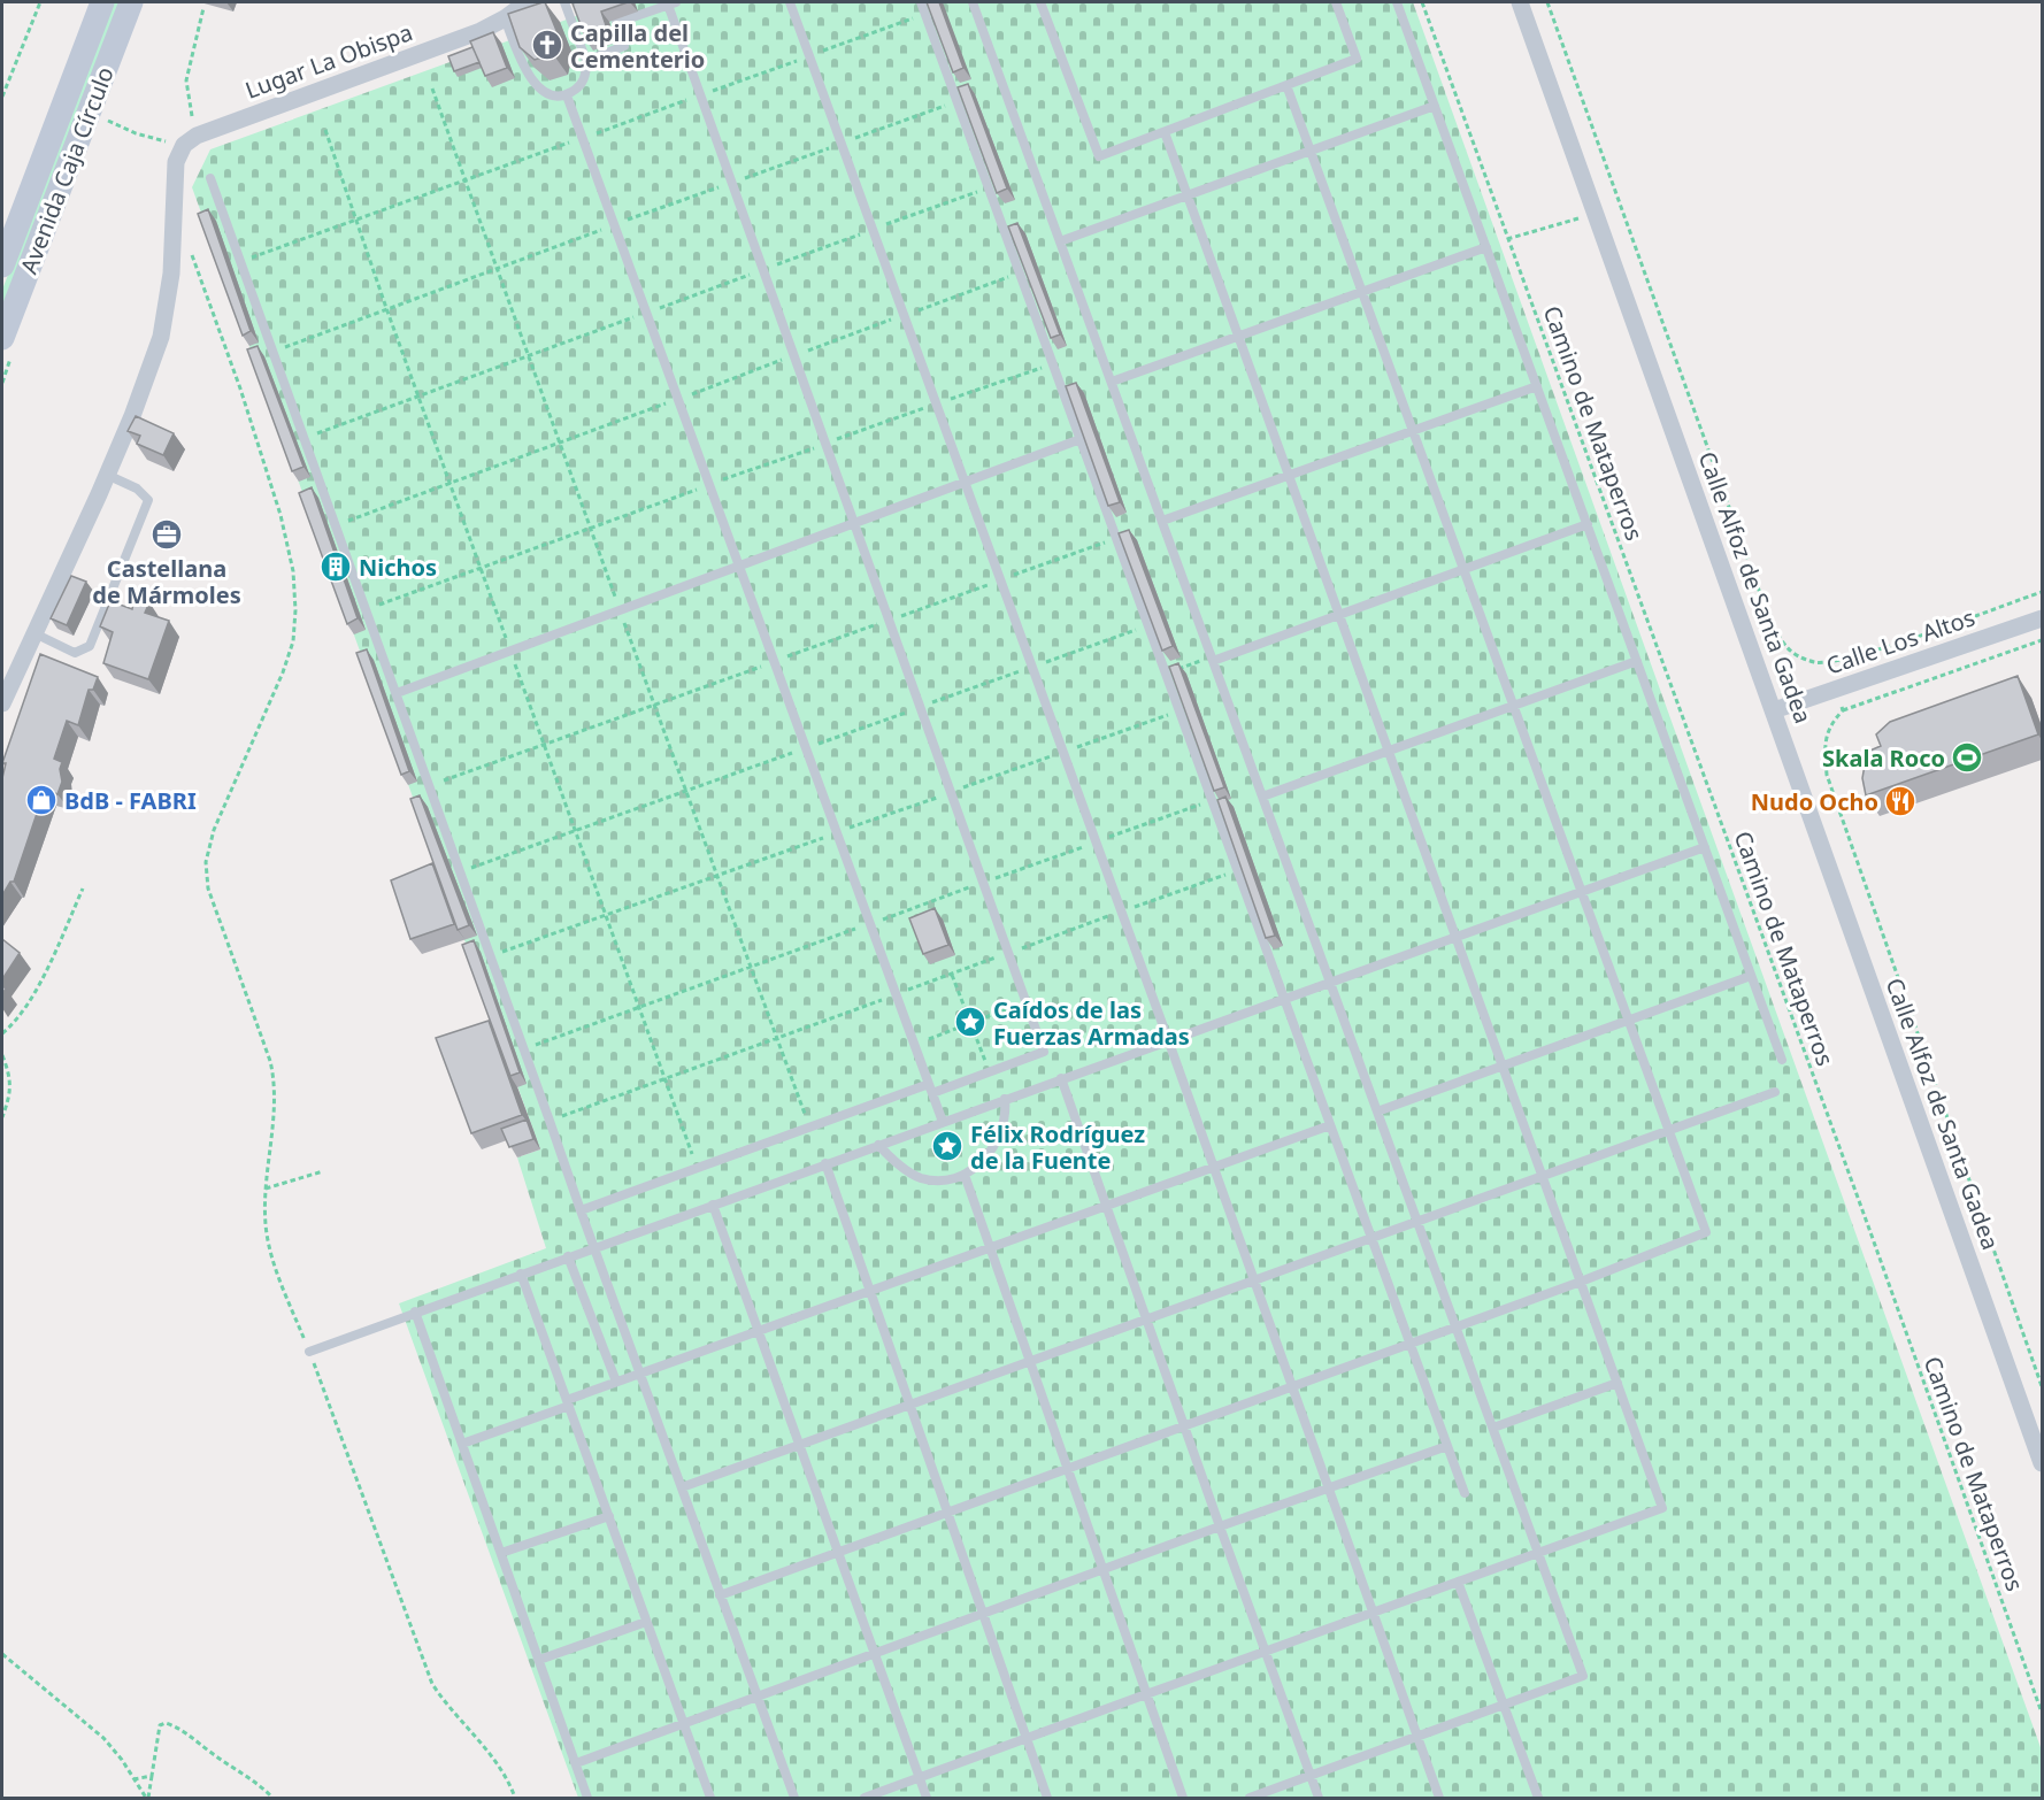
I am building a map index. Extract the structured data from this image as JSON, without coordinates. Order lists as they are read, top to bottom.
{
  "streets": {
    "main road": ["Avenida Caja Círculo"],
    "street": ["Lugar La Obispa", "Calle Alfoz de Santa Gadea", "Calle Los Altos"],
    "path": ["Camino de Mataperros"]
  },
  "crossings": [
    ["Calle Alfoz de Santa Gadea", "Calle Los Altos"]
  ],
  "places": {
    "church": ["Capilla del Cementerio"],
    "office": ["Castellana de Mármoles"],
    "building": ["Nichos"],
    "sports": ["Skala Roco"],
    "shop": ["BdB - FABRI"],
    "restaurant": ["Nudo Ocho"],
    "place": ["Caídos de las Fuerzas Armadas", "Félix Rodríguez de la Fuente"]
  }
}
